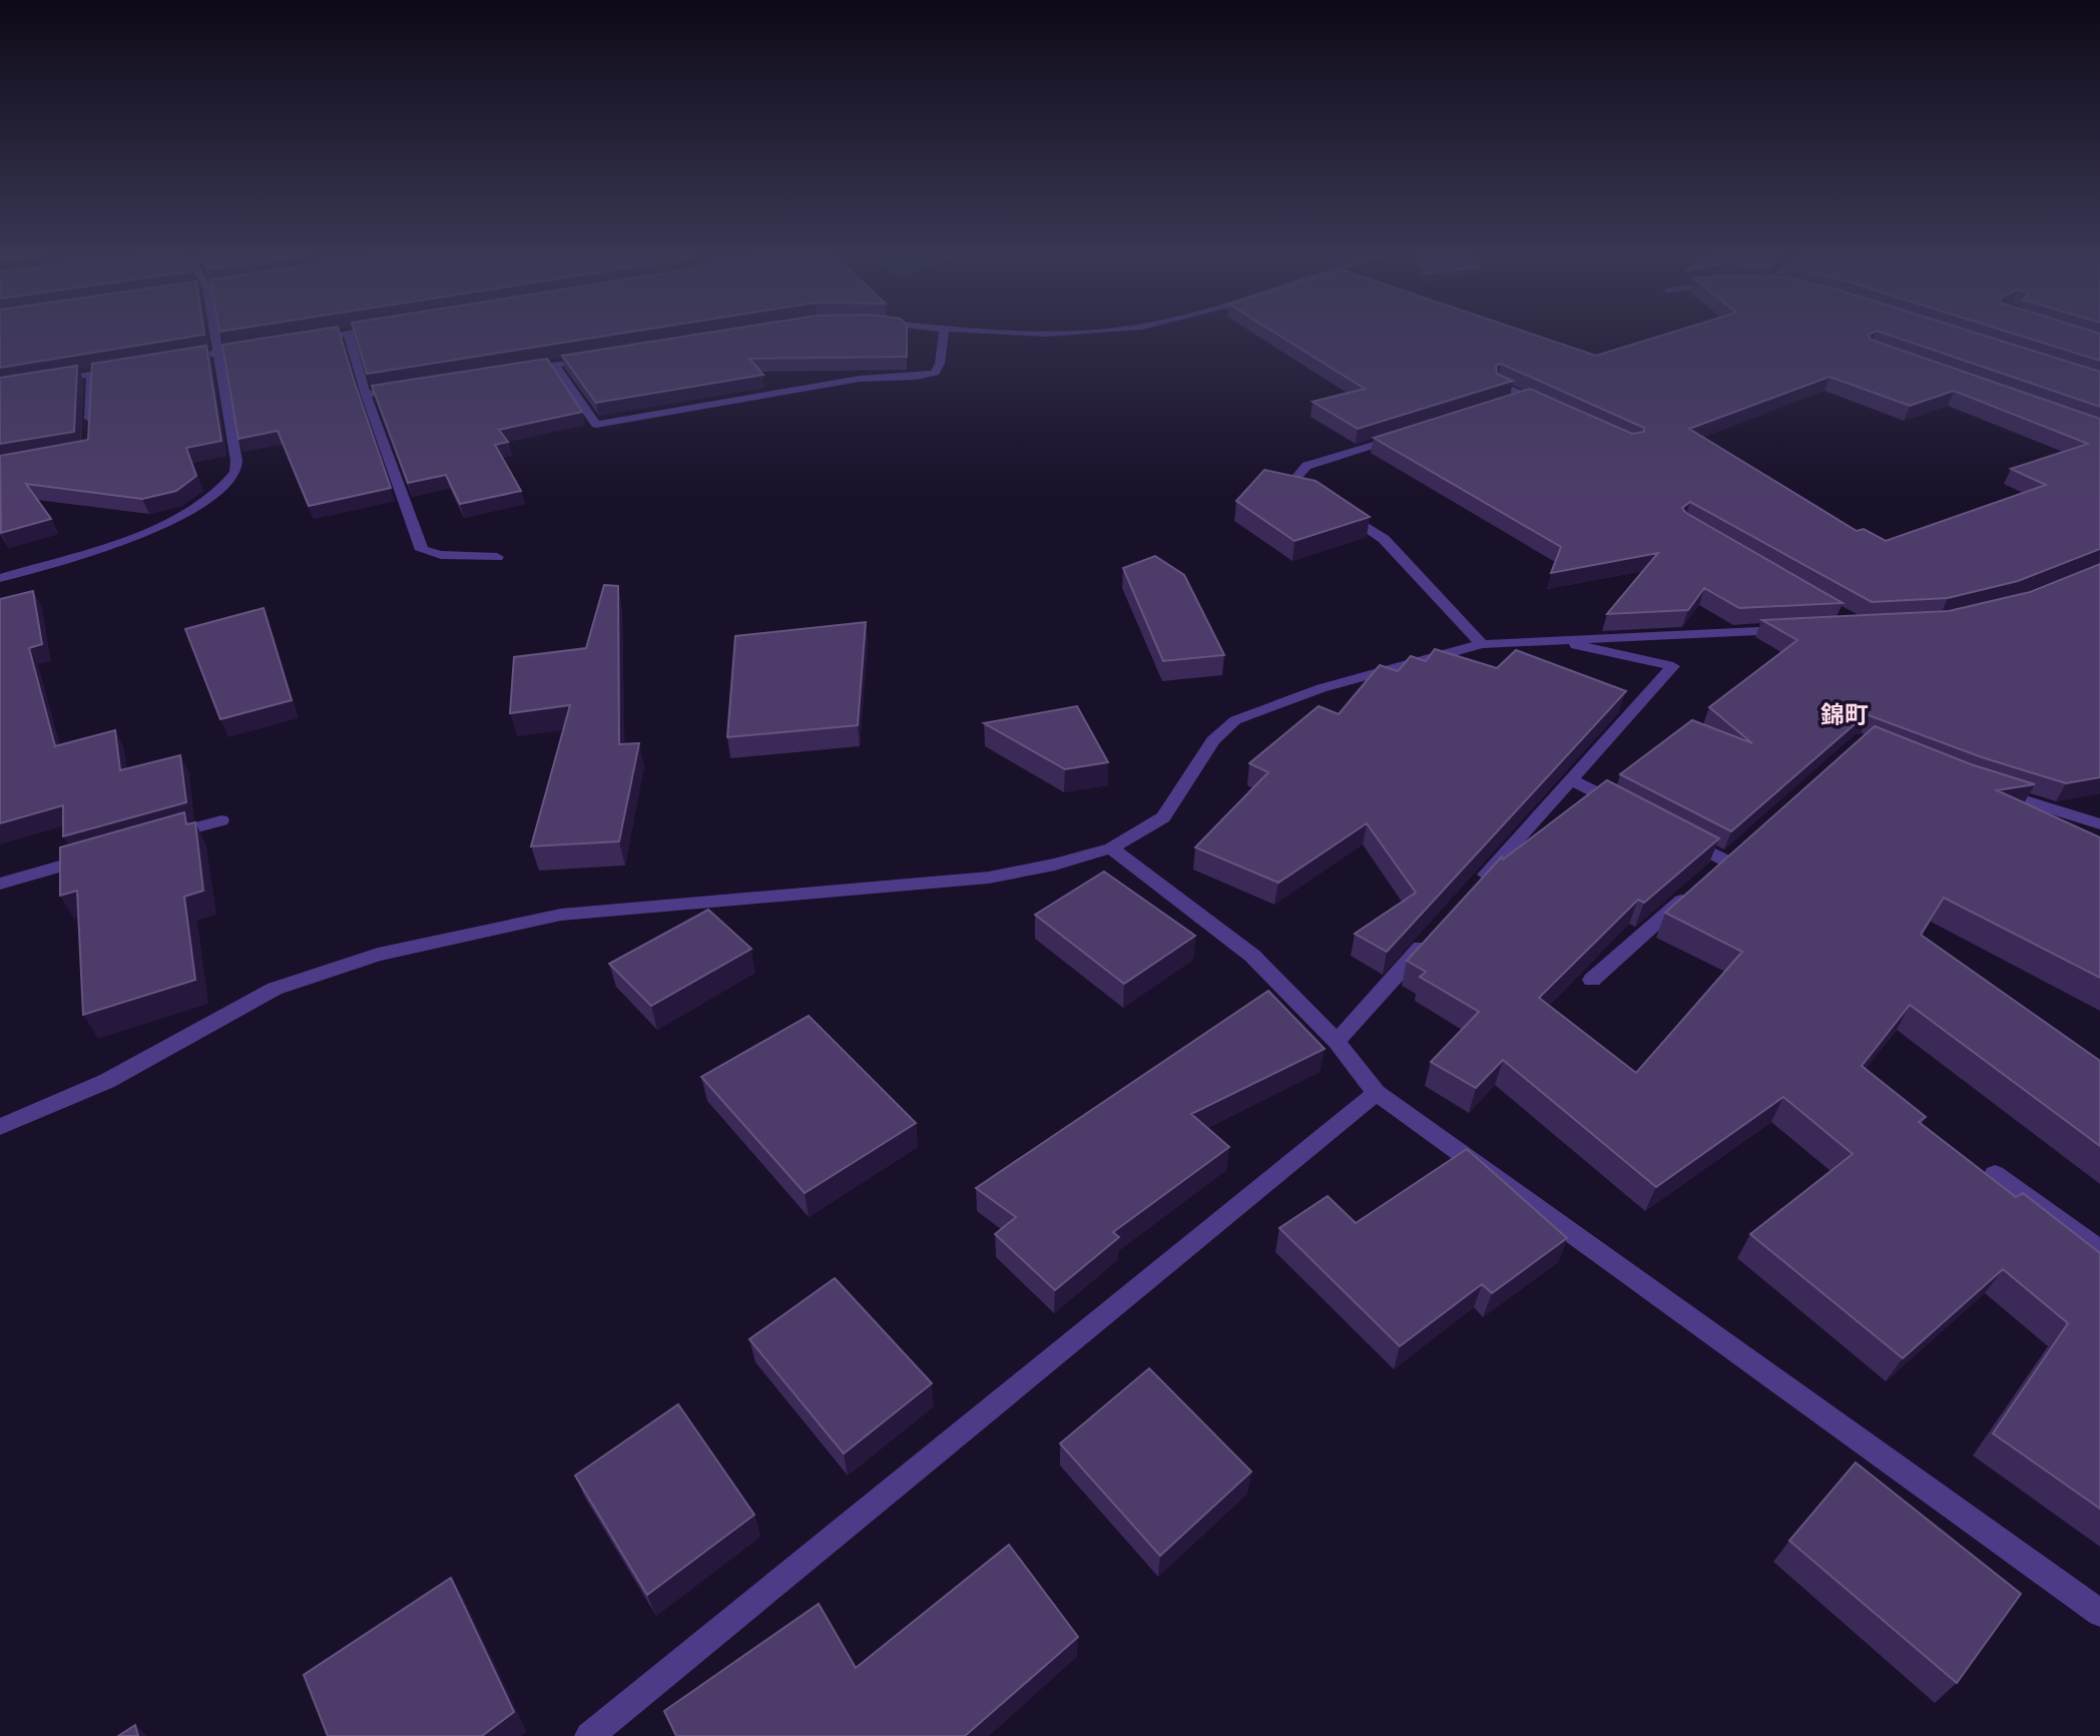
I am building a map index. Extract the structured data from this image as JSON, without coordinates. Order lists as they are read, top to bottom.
{
  "districts": ["錦町"]
}
